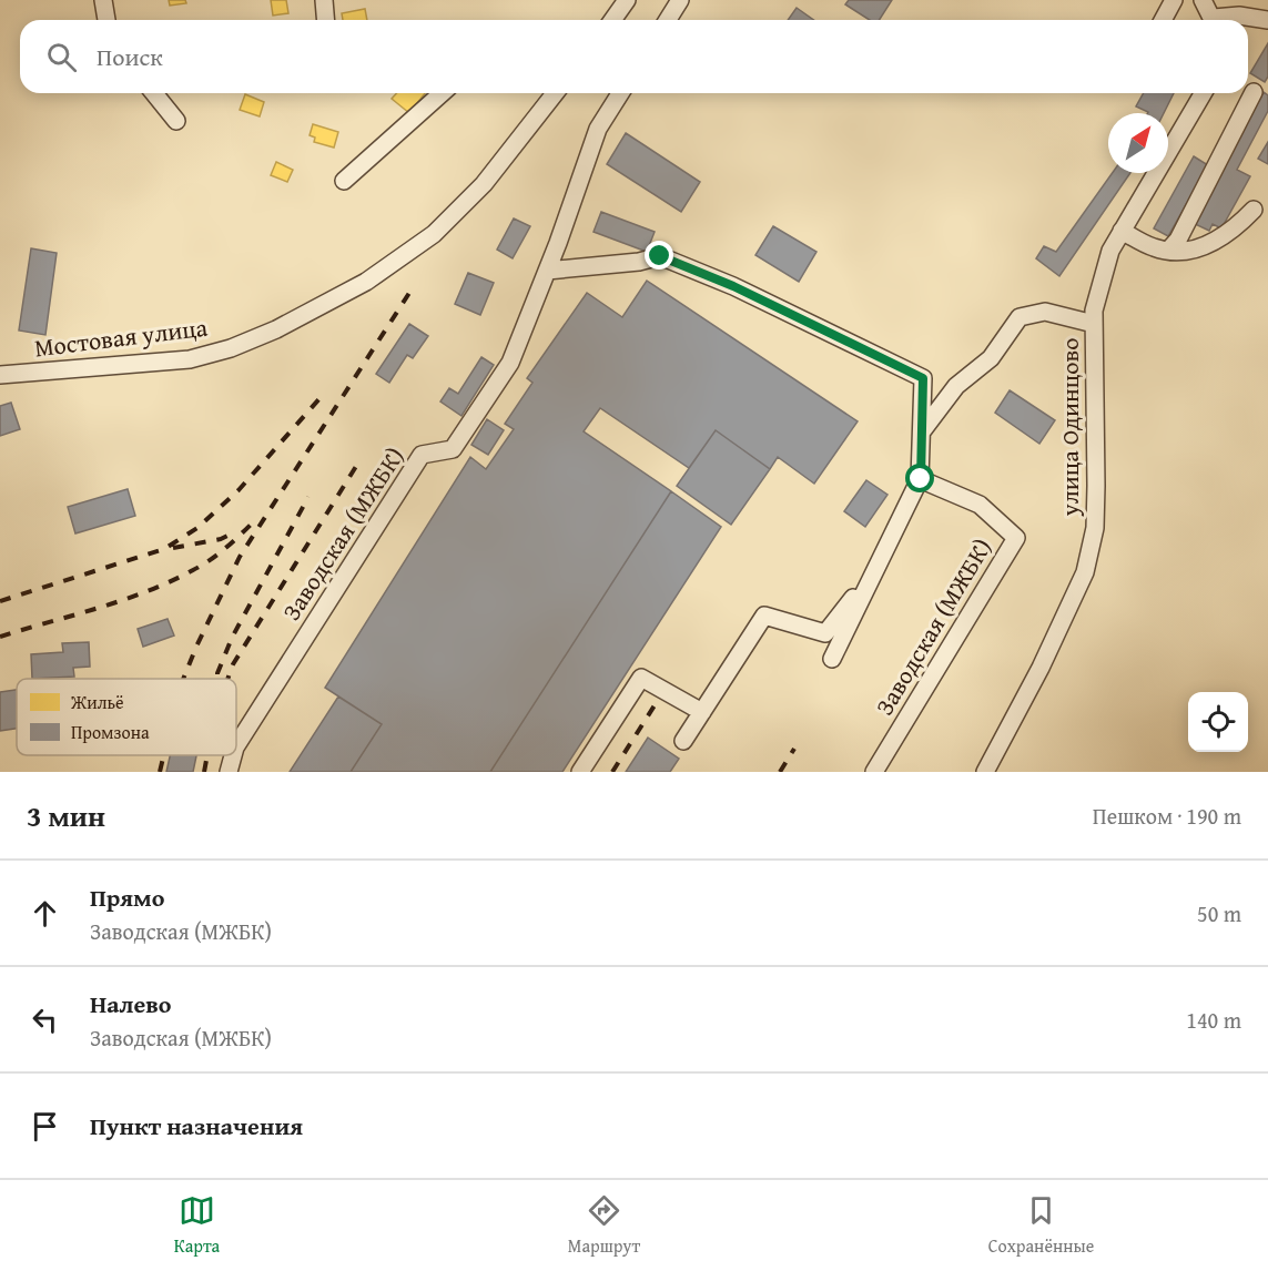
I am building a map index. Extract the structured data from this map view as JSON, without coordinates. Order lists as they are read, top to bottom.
{
  "streets": {
    "street": ["Мостовая улица", "улица Одинцово", "Заводская (МЖБК)"]
  },
  "legend": ["Жильё", "Промзона"],
  "north": "top right",
  "page": {
    "search": "Поиск",
    "heading": ["3 мин", "Пешком · 190 m"],
    "list": [
      ["Прямо", "Заводская (МЖБК)", "50 m"],
      ["Налево", "Заводская (МЖБК)", "140 m"],
      "Пункт назначения"
    ],
    "nav": ["Карта", "Маршрут", "Сохранённые"]
  }
}
